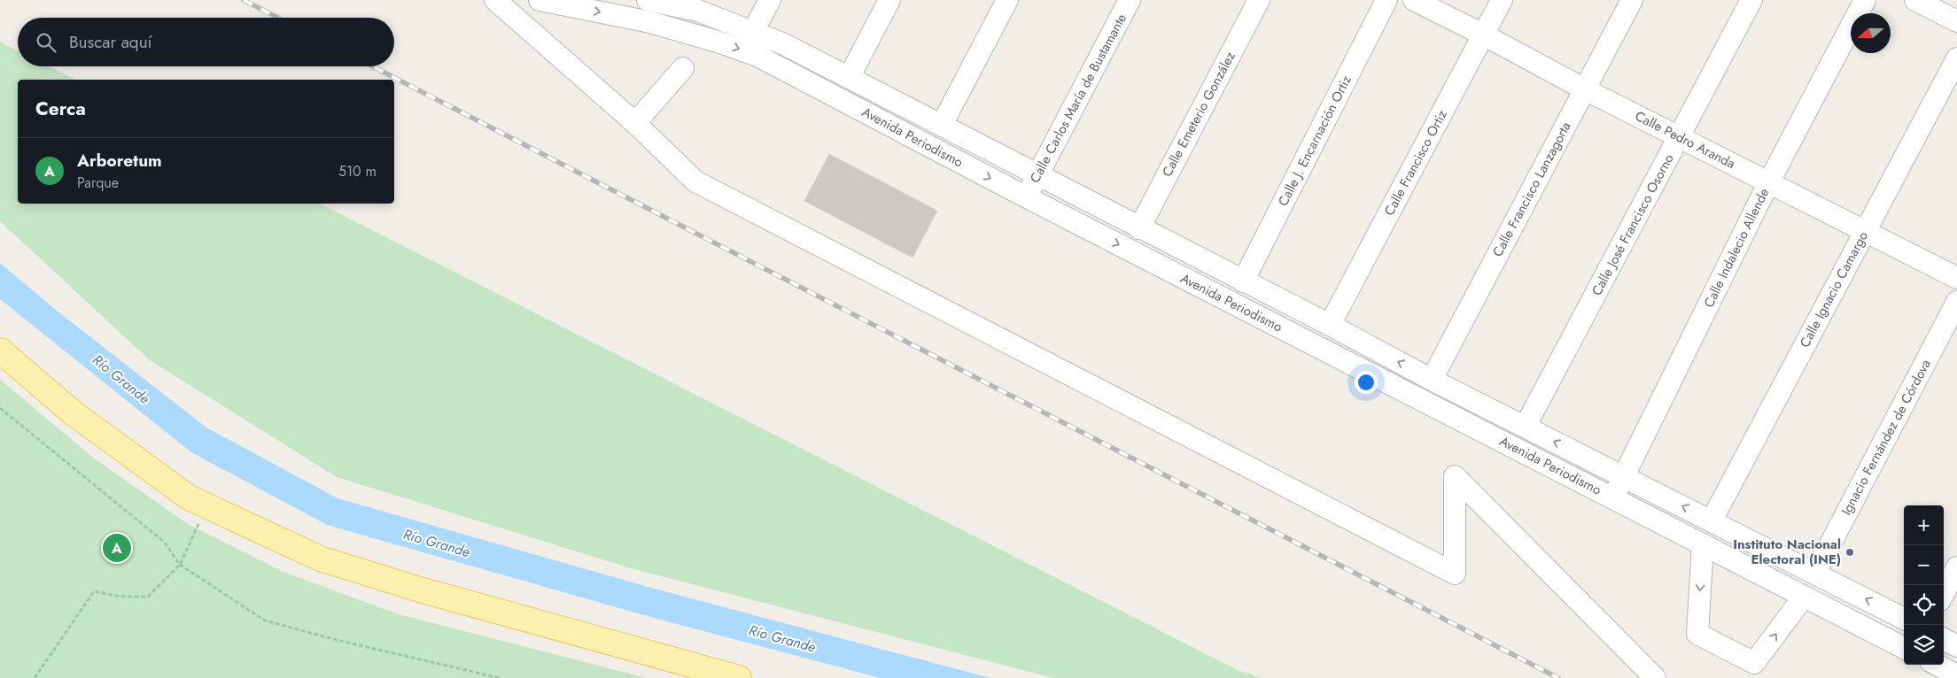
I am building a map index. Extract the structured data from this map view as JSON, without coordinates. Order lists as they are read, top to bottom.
{
  "streets": {
    "street": [
      "Calle Carlos María de Bustamante",
      "Calle Emeterio González",
      "Avenida Periodismo",
      "Calle Pedro Aranda",
      "Calle J. Encarnación Ortiz",
      "Calle Francisco Ortiz",
      "Calle Francisco Lanzagorta",
      "Calle José Francisco Osorno",
      "Calle Indalecio Allende",
      "Calle Ignacio Camargo",
      "Ignacio Fernández de Córdova"
    ]
  },
  "crossings": [
    ["Calle Carlos María de Bustamante", "Avenida Periodismo"],
    ["Calle Emeterio González", "Avenida Periodismo"],
    ["Avenida Periodismo", "Calle J. Encarnación Ortiz"],
    ["Avenida Periodismo", "Calle Francisco Ortiz"],
    ["Avenida Periodismo", "Calle Francisco Lanzagorta"],
    ["Avenida Periodismo", "Calle José Francisco Osorno"],
    ["Avenida Periodismo", "Calle Indalecio Allende"],
    ["Avenida Periodismo", "Calle Ignacio Camargo"],
    ["Avenida Periodismo", "Ignacio Fernández de Córdova"],
    ["Calle Pedro Aranda", "Calle Francisco Ortiz"],
    ["Calle Pedro Aranda", "Calle Francisco Lanzagorta"],
    ["Calle Pedro Aranda", "Calle José Francisco Osorno"],
    ["Calle Pedro Aranda", "Calle Indalecio Allende"],
    ["Calle Pedro Aranda", "Calle Ignacio Camargo"]
  ],
  "water": ["Río Grande"],
  "places": ["Instituto Nacional Electoral (INE)"],
  "north": "left",
  "page": {
    "search": "Buscar aquí",
    "heading": "Cerca",
    "list": [
      {
        "mark": "A",
        "name": "Arboretum",
        "note": "Parque",
        "value": "510 m"
      }
    ],
    "map_buttons": ["+", "−"],
    "pins": "A"
  }
}
